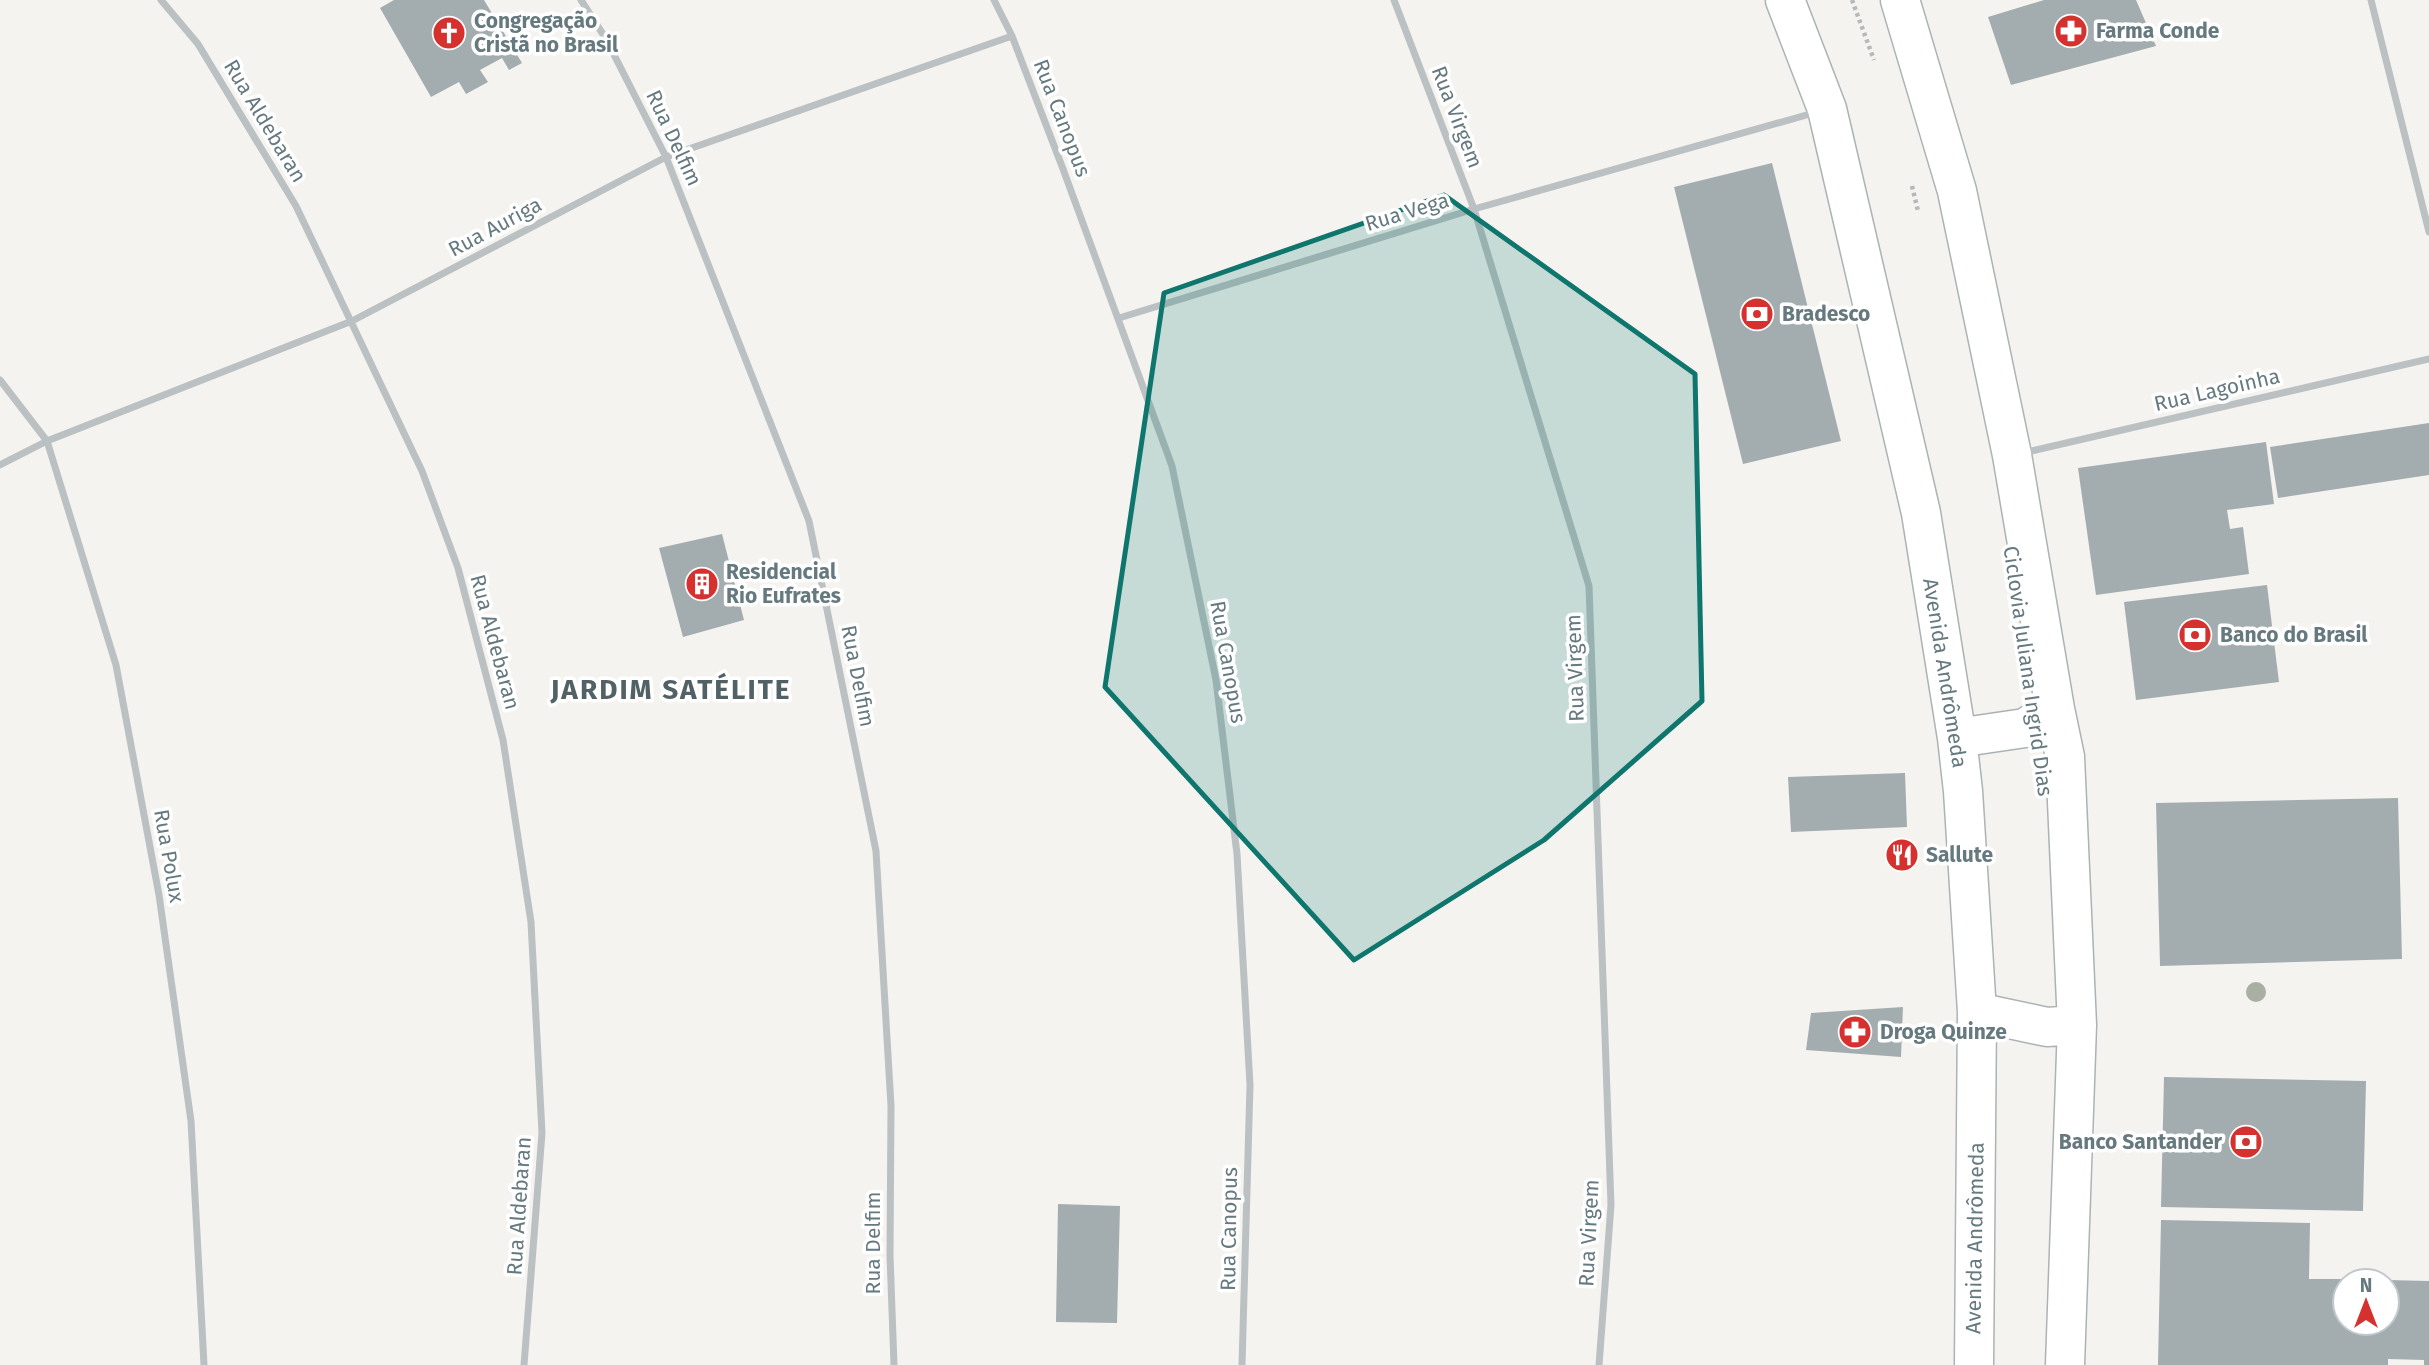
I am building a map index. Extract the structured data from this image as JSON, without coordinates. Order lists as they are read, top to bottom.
{
  "streets": {
    "main road": ["Avenida Andrômeda"],
    "street": [
      "Rua Virgem",
      "Rua Canopus",
      "Rua Aldebaran",
      "Rua Delfim",
      "Rua Vega",
      "Rua Auriga",
      "Rua Lagoinha",
      "Rua Polux"
    ]
  },
  "crossings": [
    ["Rua Virgem", "Rua Vega"],
    ["Rua Canopus", "Rua Vega"],
    ["Rua Canopus", "Rua Auriga"],
    ["Rua Aldebaran", "Rua Auriga"],
    ["Rua Delfim", "Rua Auriga"],
    ["Rua Vega", "Avenida Andrômeda"],
    ["Rua Auriga", "Rua Polux"]
  ],
  "districts": ["JARDIM SATÉLITE"],
  "places": {
    "pharmacy": ["Farma Conde", "Droga Quinze"],
    "church": ["Congregação Cristã no Brasil"],
    "bank": ["Bradesco", "Banco do Brasil", "Banco Santander"],
    "building": ["Residencial Rio Eufrates"],
    "restaurant": ["Sallute"]
  },
  "north": "top"
}
